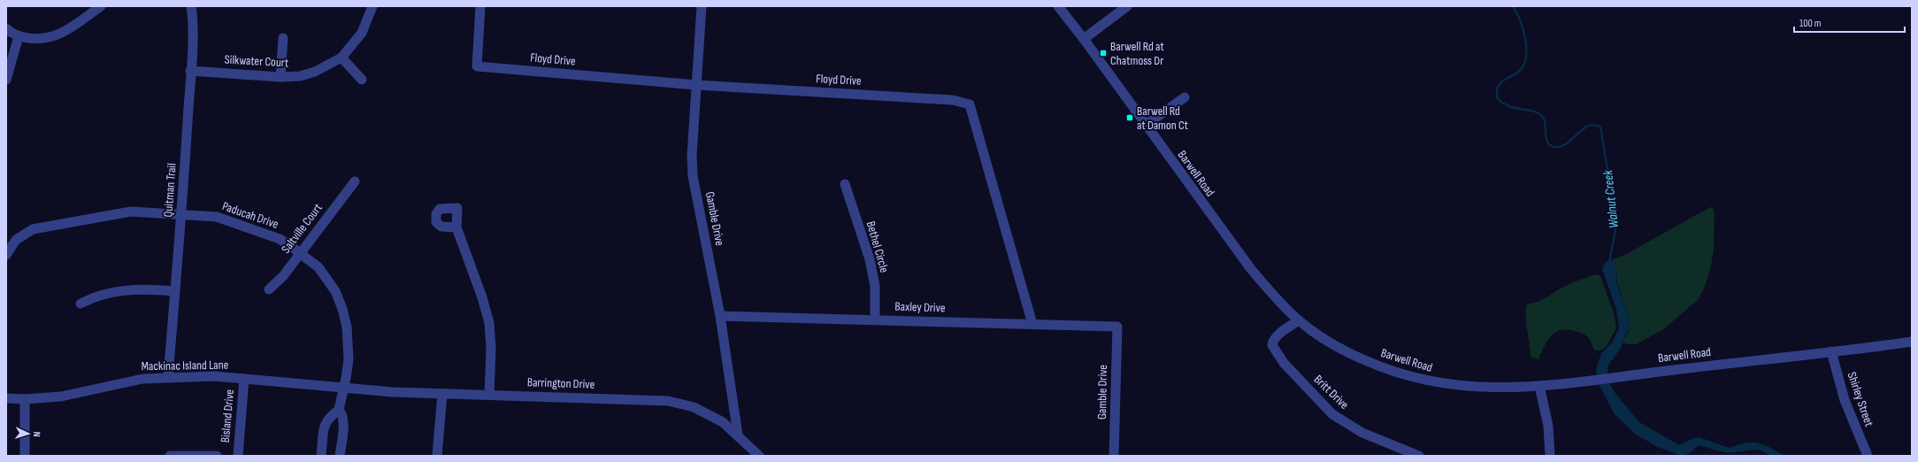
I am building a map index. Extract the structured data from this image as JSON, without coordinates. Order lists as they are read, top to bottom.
{
  "streets": {
    "street": [
      "Floyd Drive",
      "Silkwater Court",
      "Barwell Road",
      "Quitman Trail",
      "Paducah Drive",
      "Gamble Drive",
      "Saltville Court",
      "Bethel Circle",
      "Baxley Drive",
      "Mackinac Island Lane",
      "Barrington Drive",
      "Britt Drive",
      "Shirley Street",
      "Bisland Drive"
    ]
  },
  "crossings": [
    ["Floyd Drive", "Gamble Drive"],
    ["Floyd Drive", "Baxley Drive"],
    ["Silkwater Court", "Quitman Trail"],
    ["Barwell Road", "Britt Drive"],
    ["Barwell Road", "Shirley Street"],
    ["Quitman Trail", "Paducah Drive"],
    ["Quitman Trail", "Mackinac Island Lane"],
    ["Paducah Drive", "Saltville Court"],
    ["Paducah Drive", "Mackinac Island Lane"],
    ["Paducah Drive", "Barrington Drive"],
    ["Gamble Drive", "Baxley Drive"],
    ["Gamble Drive", "Barrington Drive"],
    ["Bethel Circle", "Baxley Drive"],
    ["Mackinac Island Lane", "Barrington Drive"],
    ["Mackinac Island Lane", "Bisland Drive"]
  ],
  "water": ["Walnut Creek"],
  "places": {
    "transit": ["Barwell Rd at Chatmoss Dr", "Barwell Rd at Damon Ct"]
  },
  "scale_bar": "100 m",
  "north": "right"
}
